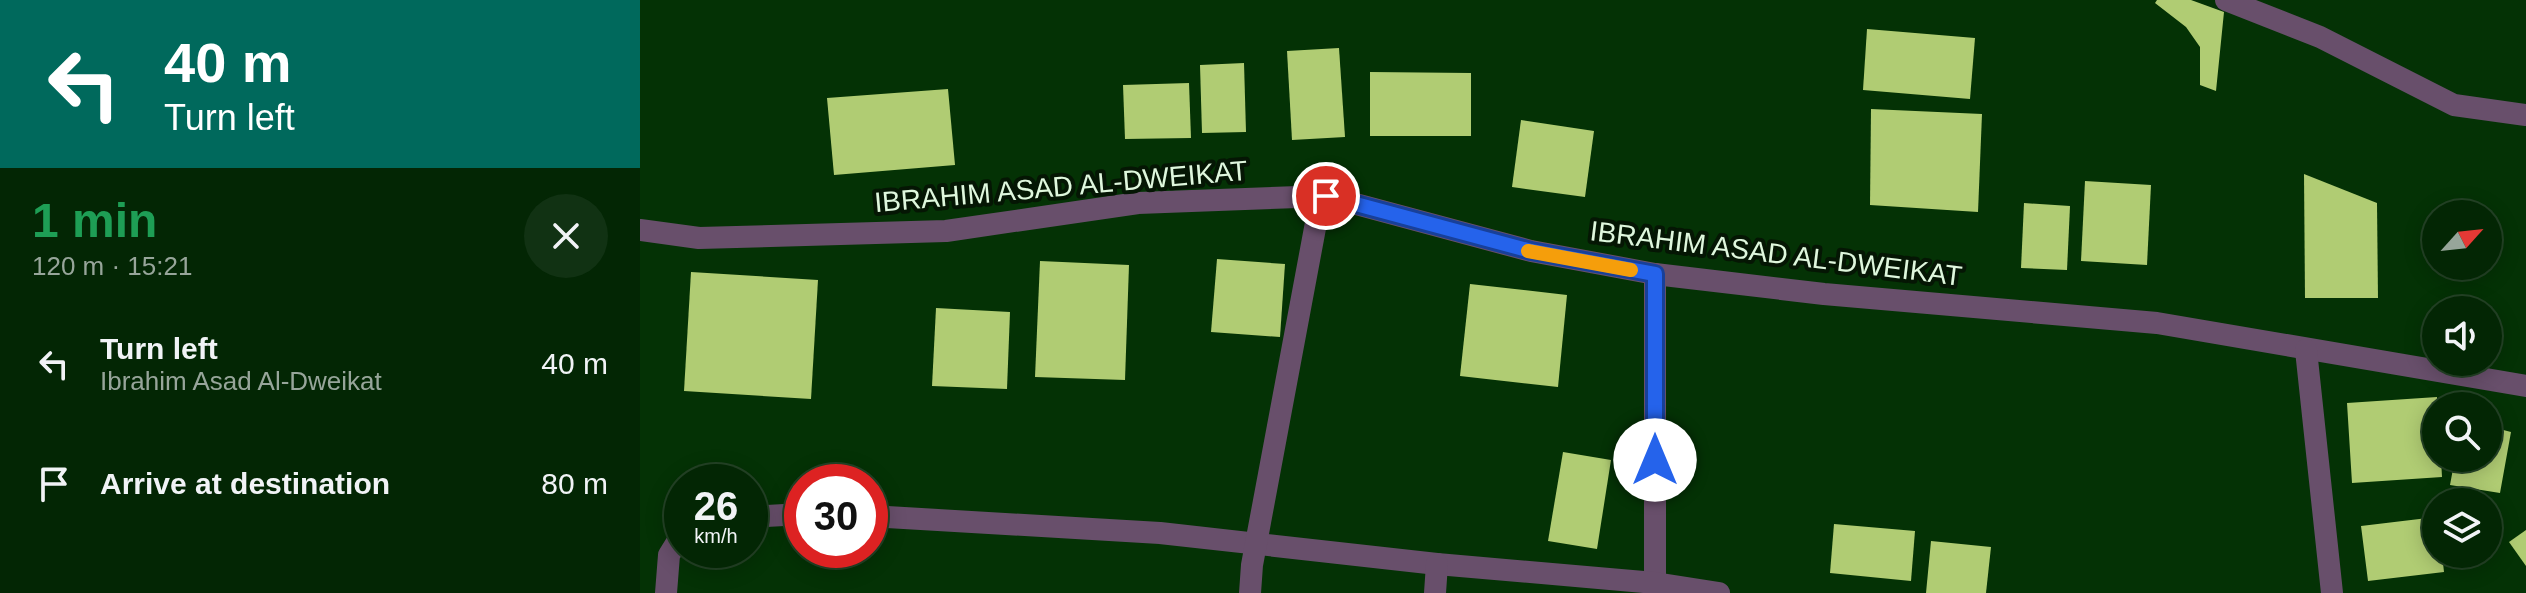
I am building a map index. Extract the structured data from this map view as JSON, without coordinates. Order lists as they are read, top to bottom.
{
  "streets": {
    "street": ["IBRAHIM ASAD AL-DWEIKAT"]
  },
  "north": "top right",
  "page": {
    "turn": ["40 m", "Turn left"],
    "heading": ["1 min", "120 m · 15:21"],
    "list": [
      {
        "name": "Turn left",
        "note": "Ibrahim Asad Al-Dweikat",
        "value": "40 m"
      },
      {
        "name": "Arrive at destination",
        "value": "80 m"
      }
    ],
    "speed": "26 km/h",
    "limit": "30"
  }
}
